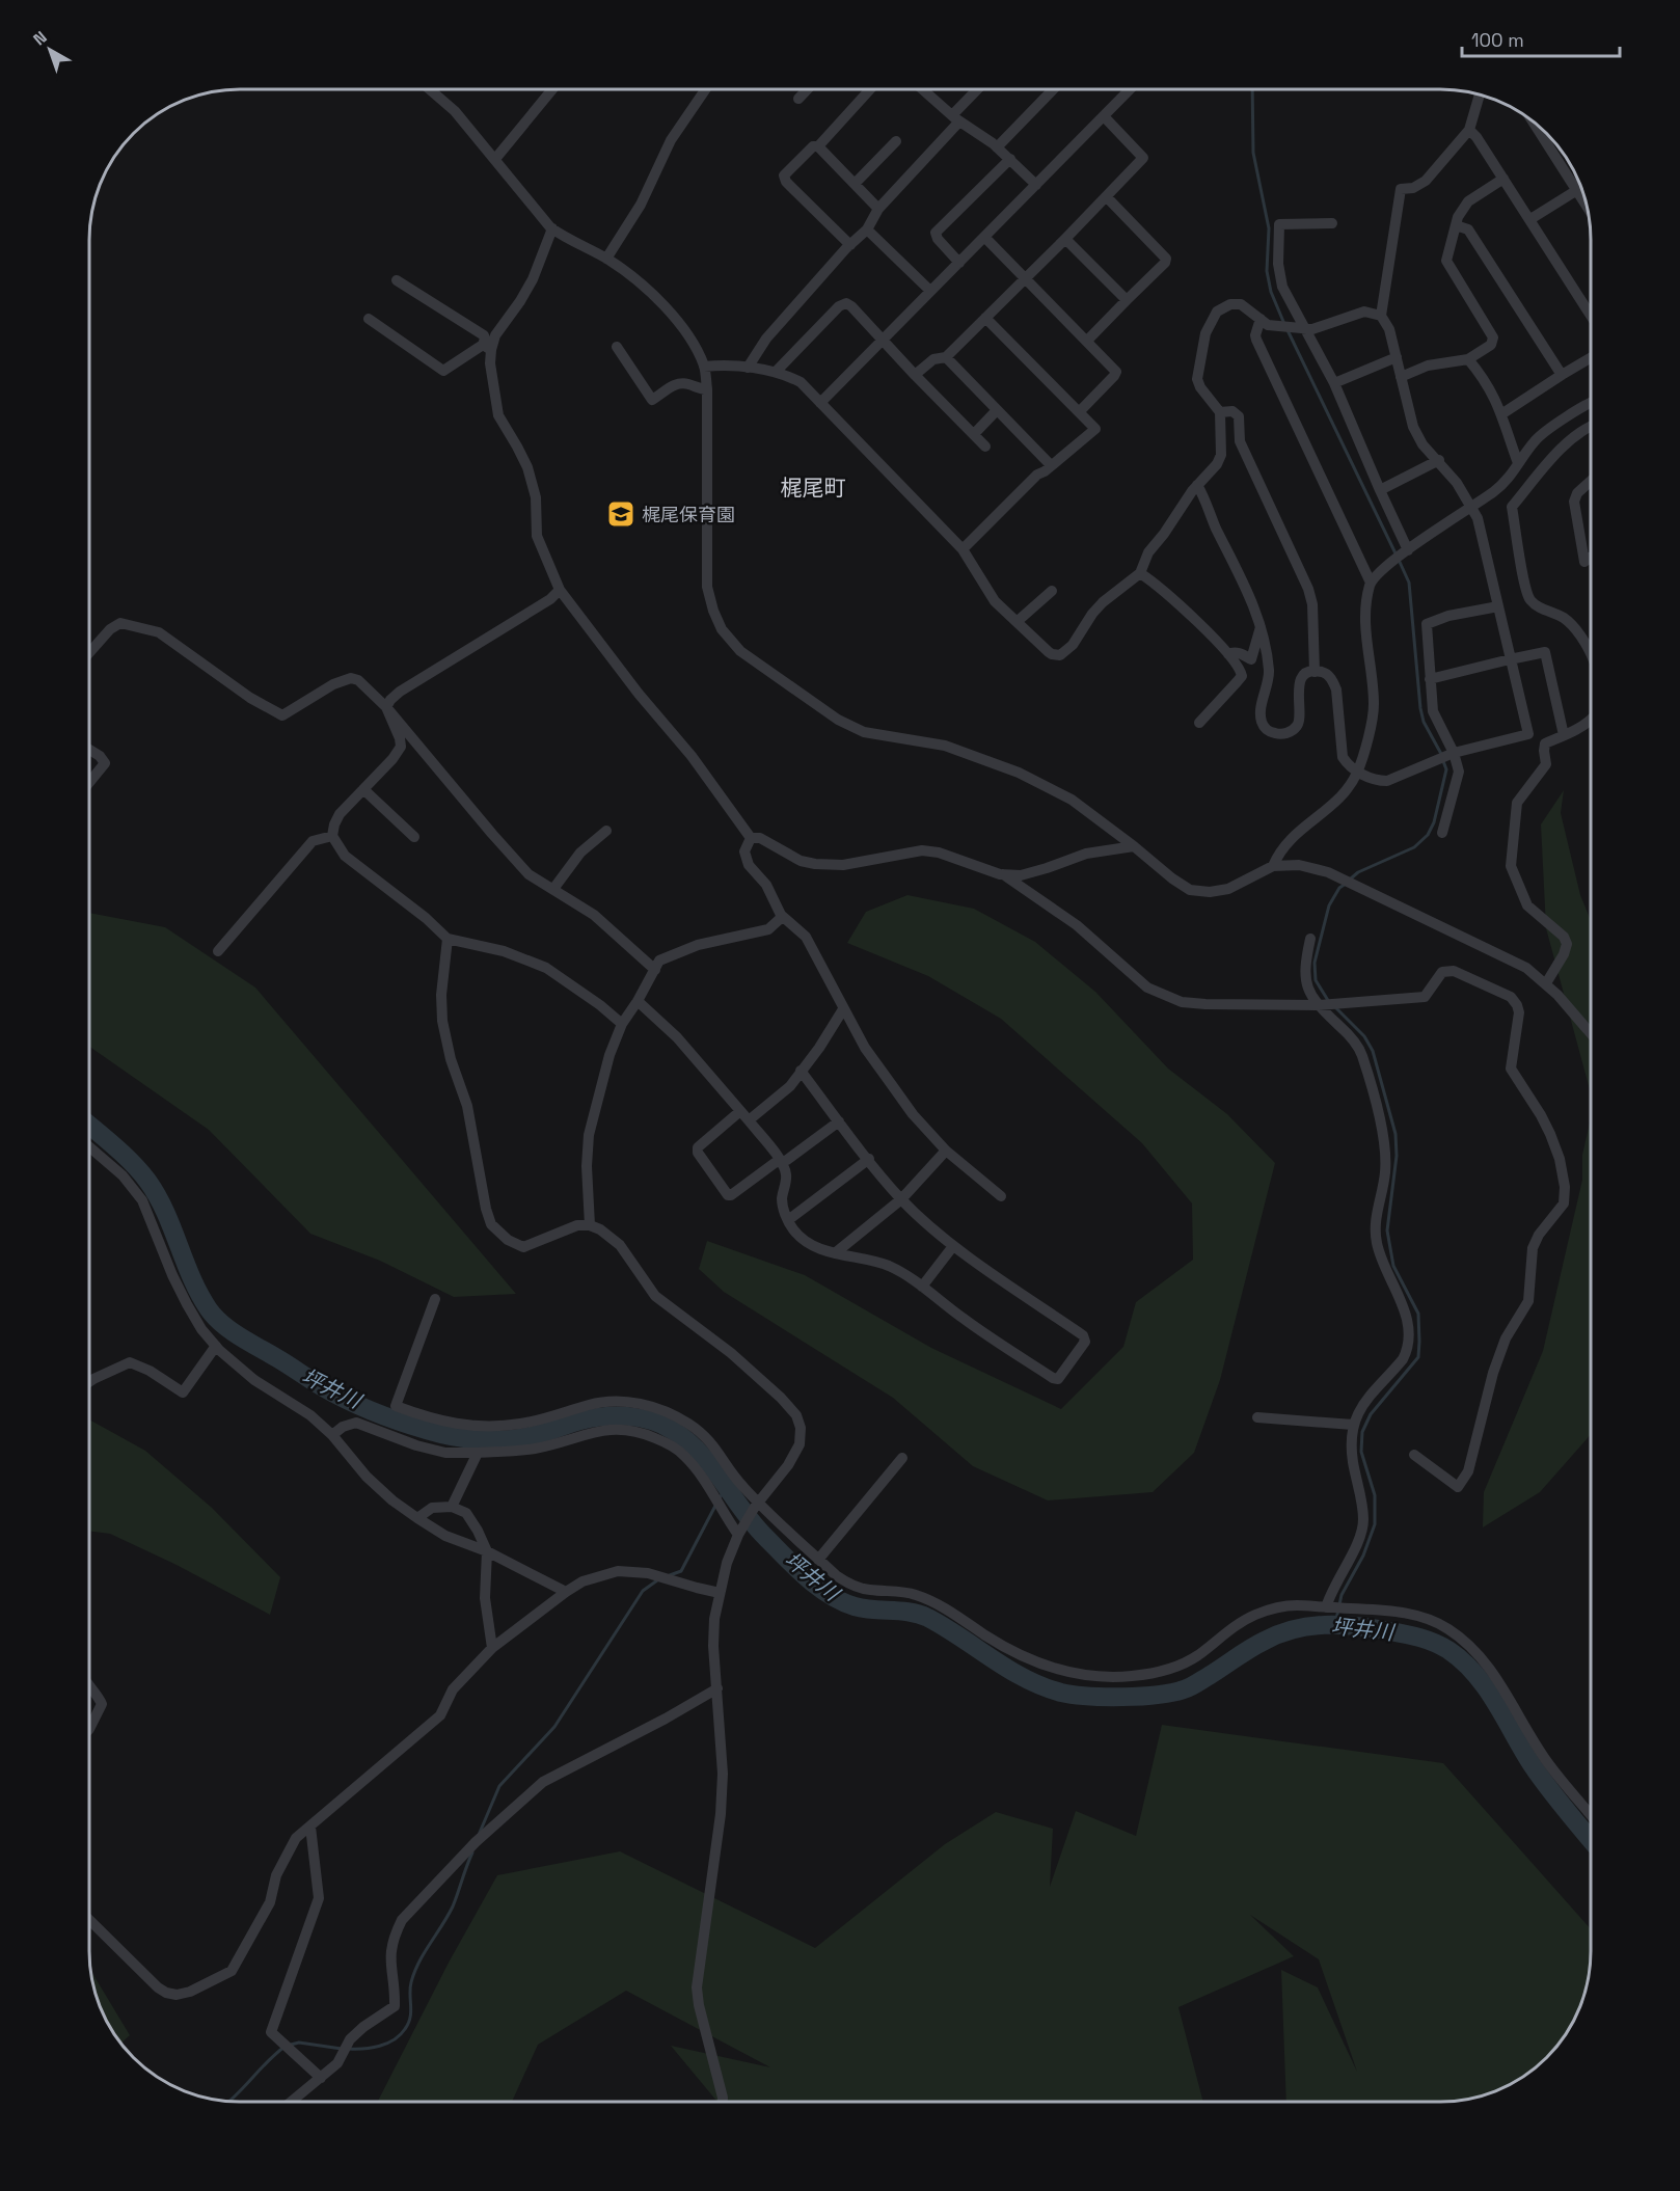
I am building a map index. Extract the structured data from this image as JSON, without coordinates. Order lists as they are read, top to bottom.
{
  "districts": ["梶尾町"],
  "water": ["坪井川"],
  "places": {
    "school or university": ["梶尾保育園"]
  },
  "scale_bar": "100 m",
  "north": "top left"
}
